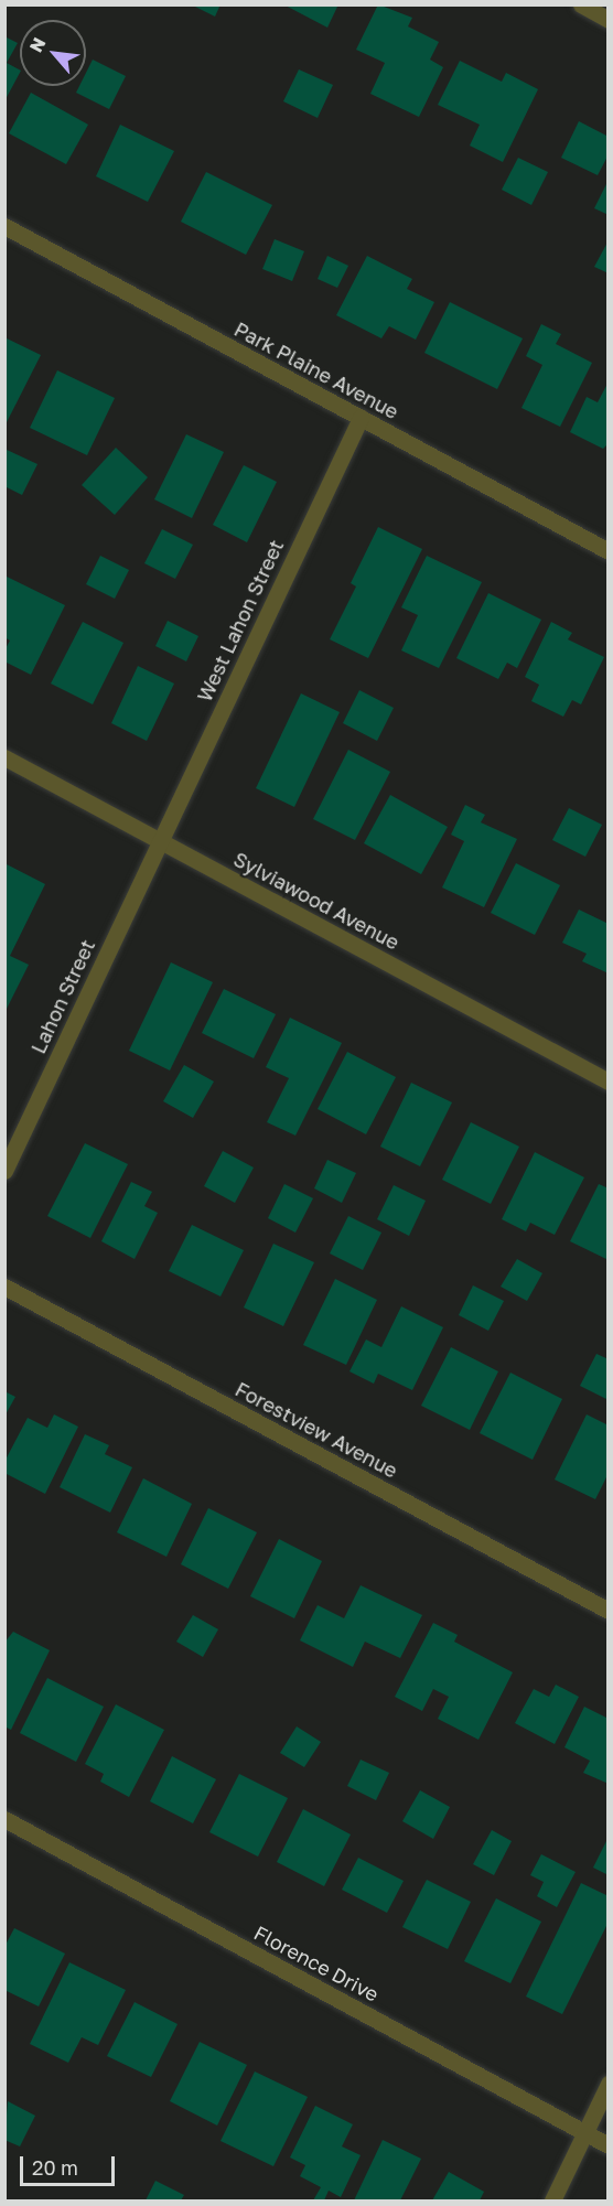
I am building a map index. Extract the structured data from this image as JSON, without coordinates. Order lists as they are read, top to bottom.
{
  "streets": {
    "street": [
      "Park Plaine Avenue",
      "West Lahon Street",
      "Sylviawood Avenue",
      "Lahon Street",
      "Forestview Avenue",
      "Florence Drive"
    ]
  },
  "crossings": [
    ["Park Plaine Avenue", "West Lahon Street"],
    ["West Lahon Street", "Sylviawood Avenue"],
    ["West Lahon Street", "Lahon Street"],
    ["Sylviawood Avenue", "Lahon Street"]
  ],
  "scale_bar": "20 m",
  "north": "top left"
}
